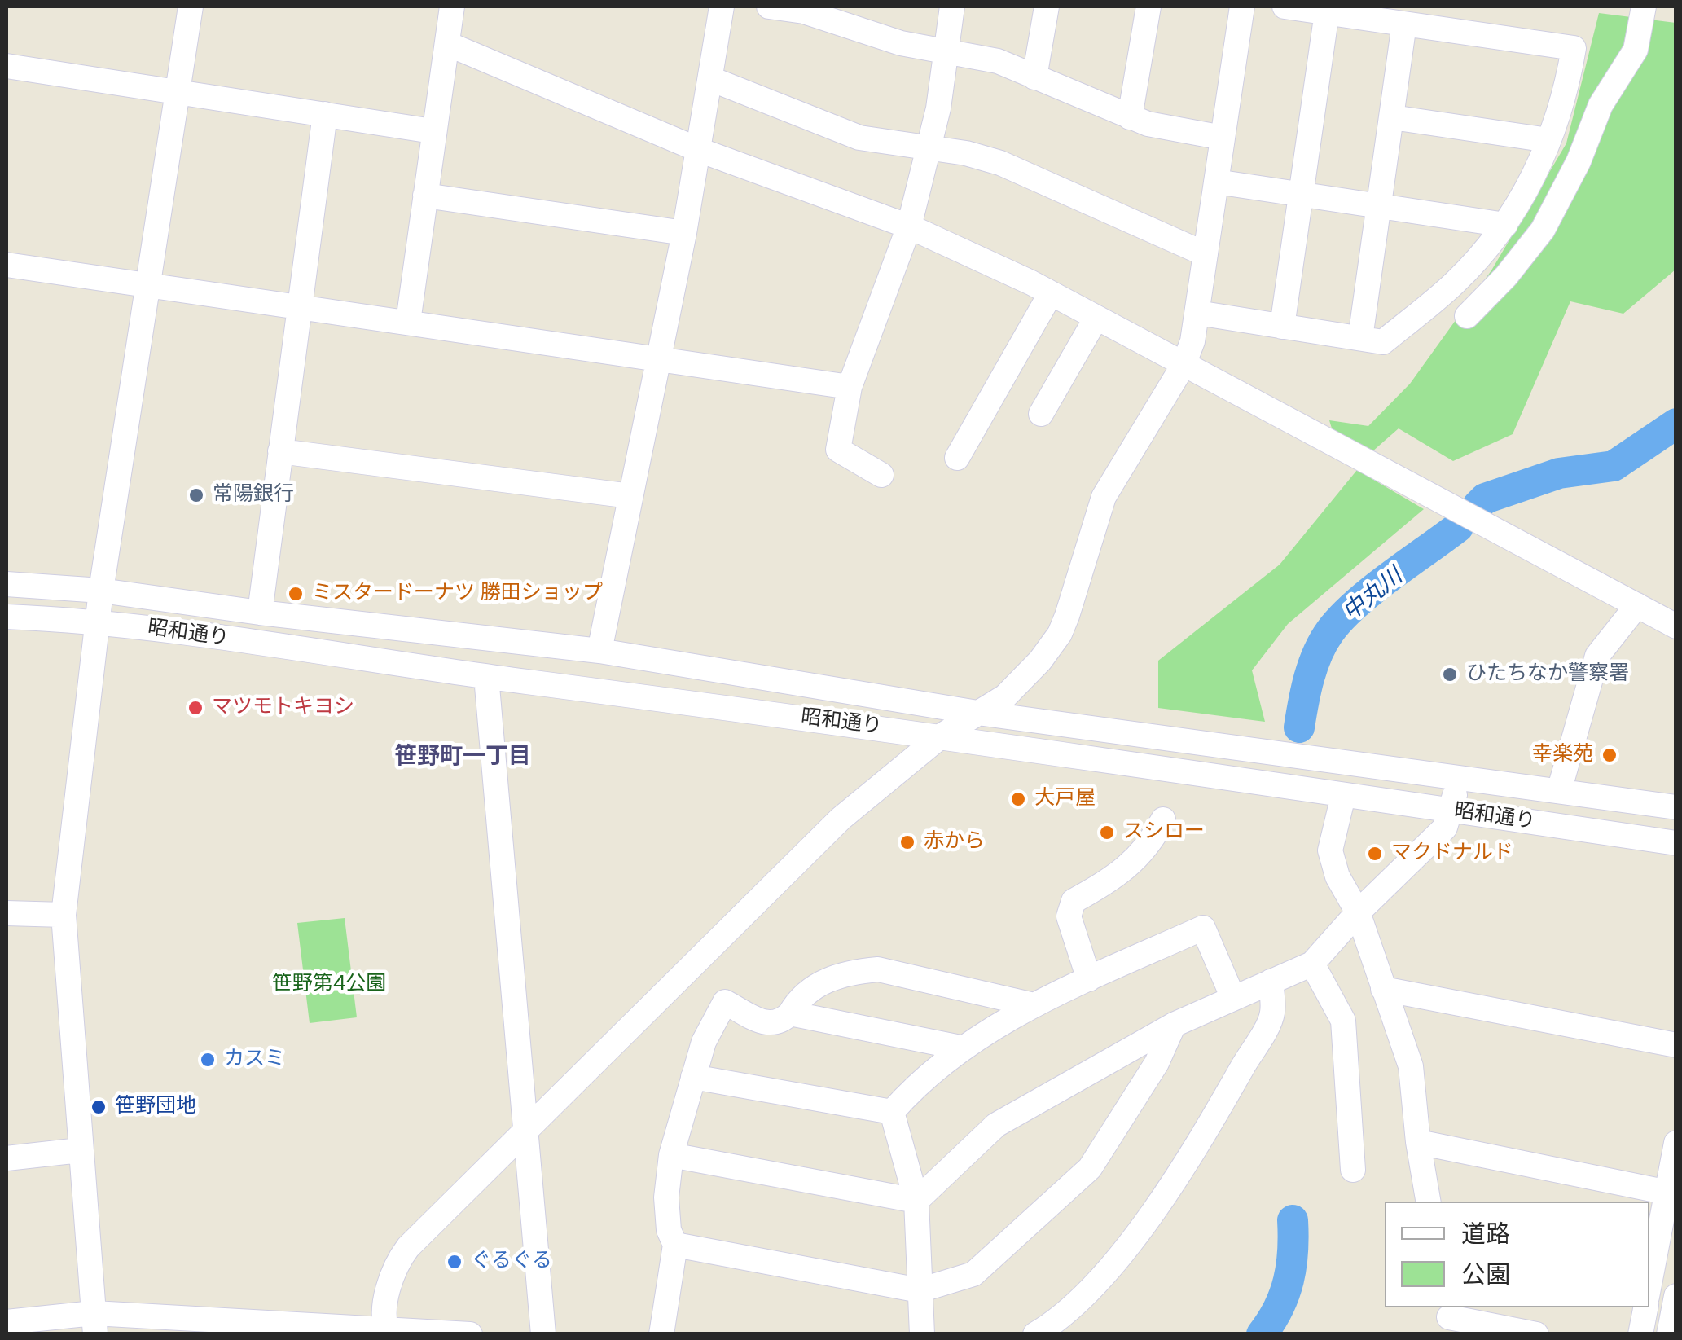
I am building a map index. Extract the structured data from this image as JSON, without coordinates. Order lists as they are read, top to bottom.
{
  "streets": {
    "street": ["昭和通り"]
  },
  "districts": ["笹野町一丁目"],
  "water": ["中丸川"],
  "parks": ["笹野第4公園"],
  "places": [
    "常陽銀行",
    "ミスタードーナツ 勝田ショップ",
    "ひたちなか警察署",
    "マツモトキヨシ",
    "幸楽苑",
    "大戸屋",
    "スシロー",
    "赤から",
    "マクドナルド",
    "カスミ",
    "笹野団地",
    "ぐるぐる"
  ],
  "legend": ["道路", "公園"]
}
